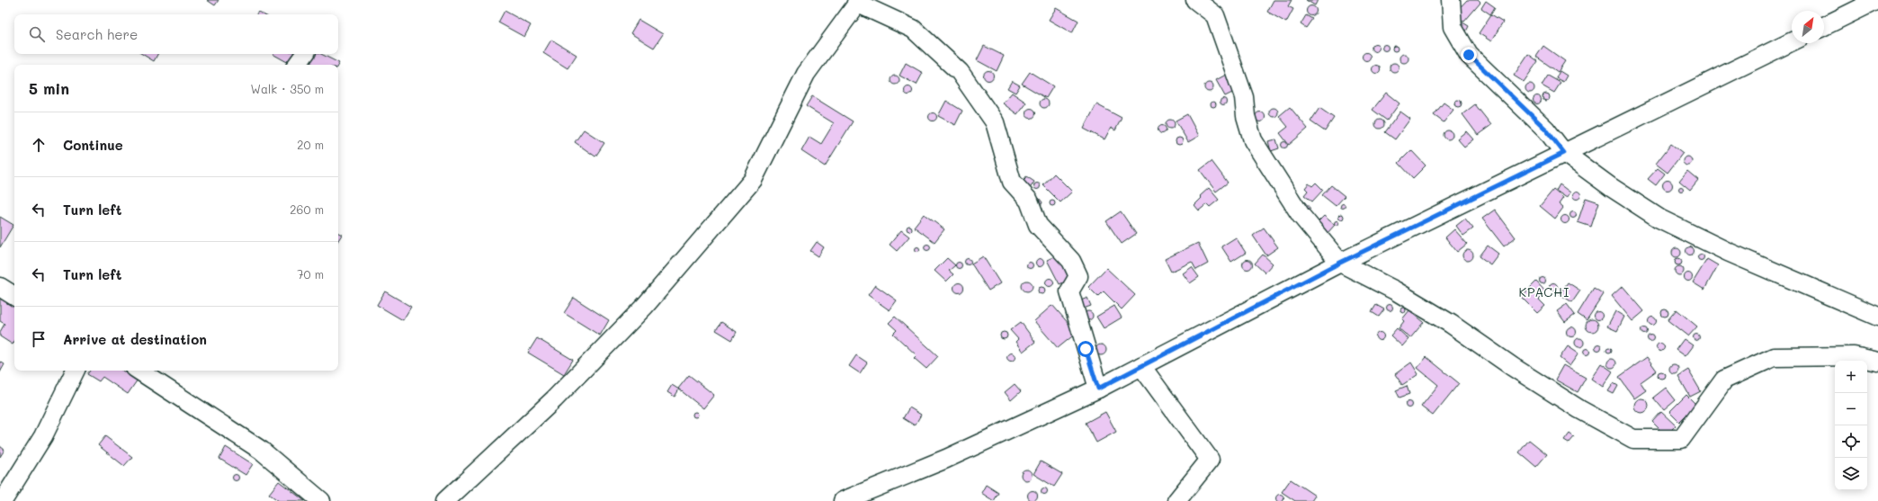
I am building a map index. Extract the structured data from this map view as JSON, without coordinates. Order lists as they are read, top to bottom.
{
  "districts": ["KPACHI"],
  "north": "top right",
  "page": {
    "search": "Search here",
    "heading": ["5 min", "Walk · 350 m"],
    "list": [
      ["Continue", "20 m"],
      ["Turn left", "260 m"],
      ["Turn left", "70 m"],
      "Arrive at destination"
    ],
    "map_buttons": ["+", "−"]
  }
}
